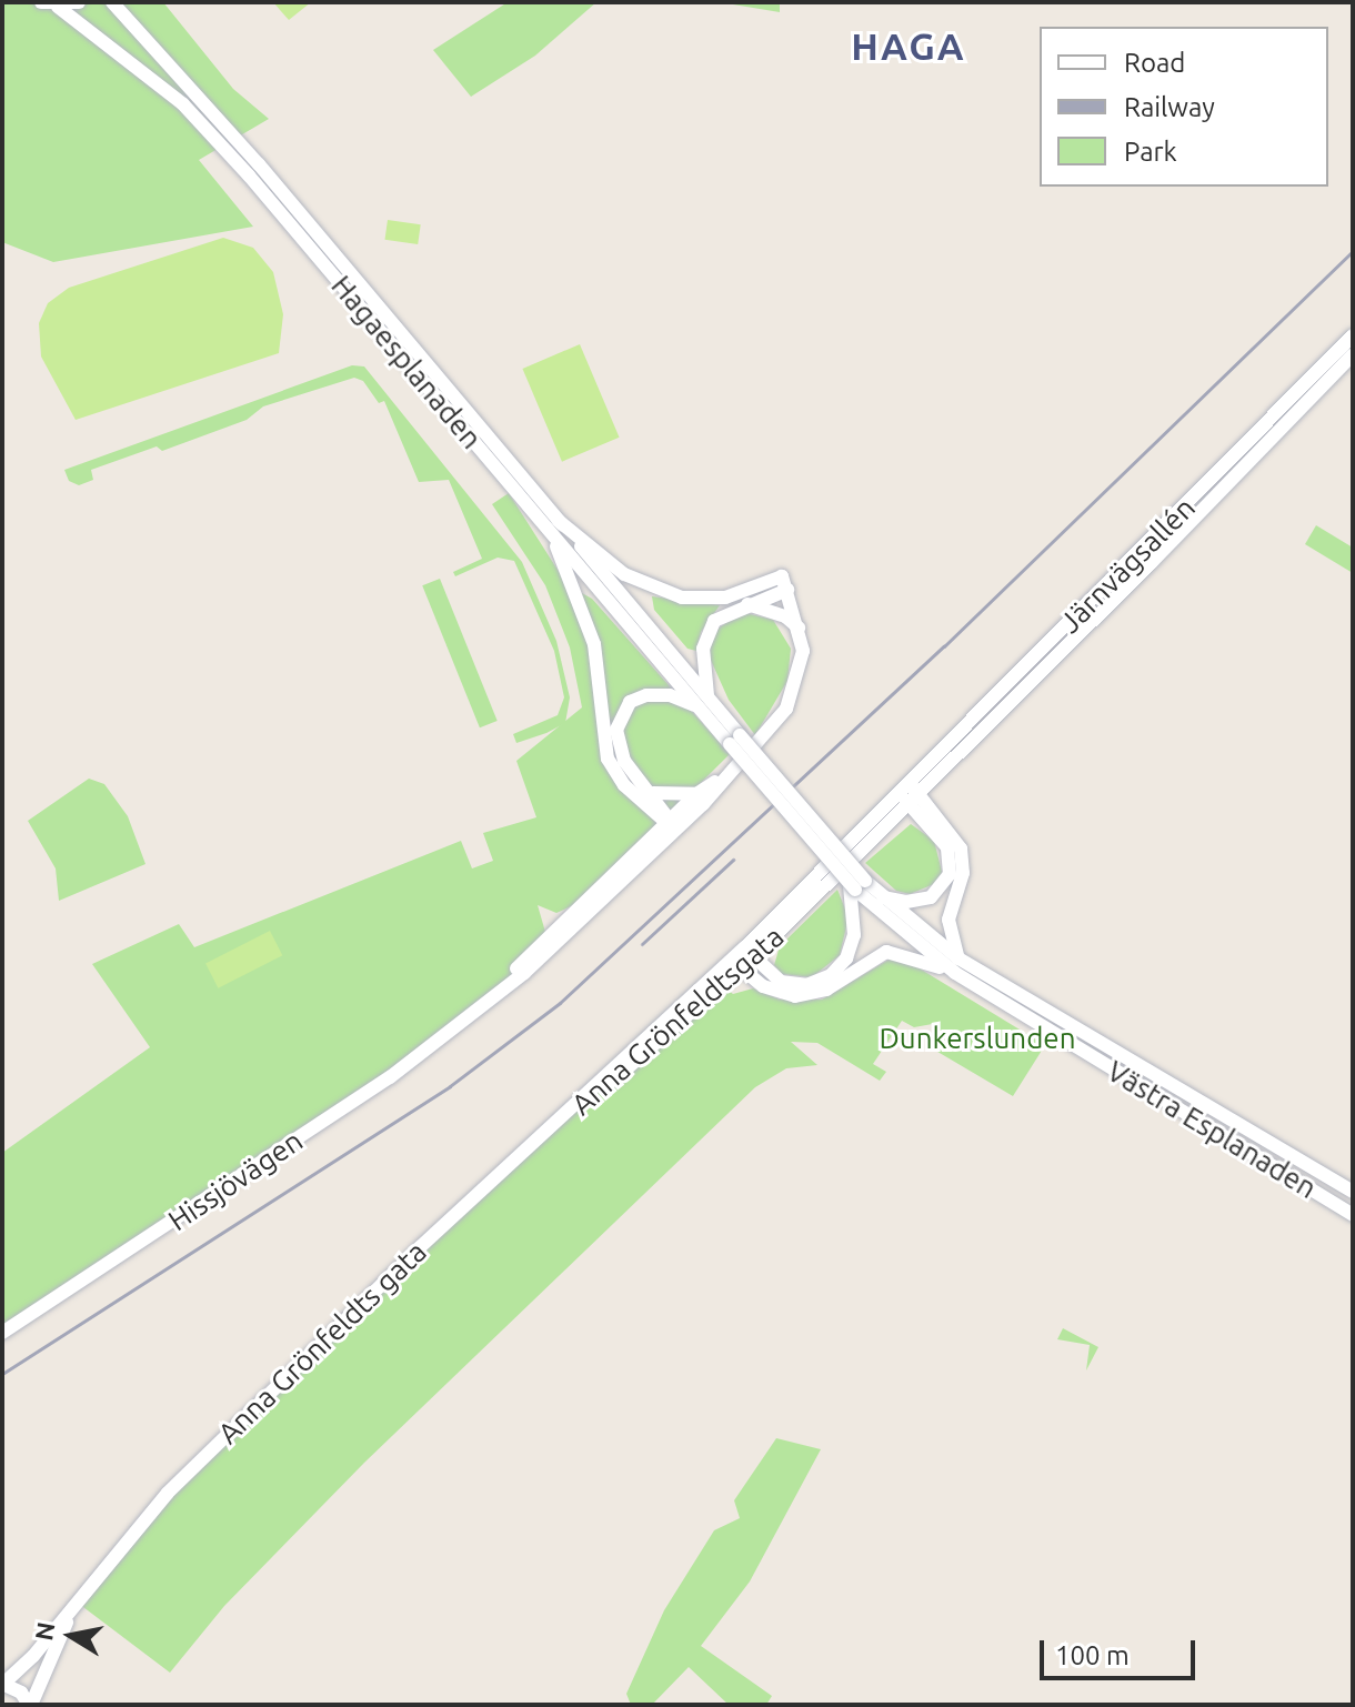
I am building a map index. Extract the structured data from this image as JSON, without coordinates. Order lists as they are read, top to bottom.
{
  "streets": {
    "main road": [
      "Hagaesplanaden",
      "Järnvägsallén",
      "Anna Grönfeldtsgata",
      "Västra Esplanaden",
      "Hissjövägen",
      "Anna Grönfeldts gata"
    ]
  },
  "crossings": [
    ["Hagaesplanaden", "Västra Esplanaden"],
    ["Järnvägsallén", "Anna Grönfeldtsgata"],
    ["Anna Grönfeldtsgata", "Anna Grönfeldts gata"]
  ],
  "districts": ["HAGA"],
  "parks": ["Dunkerslunden"],
  "legend": ["Road", "Railway", "Park"],
  "scale_bar": "100 m",
  "north": "left"
}
